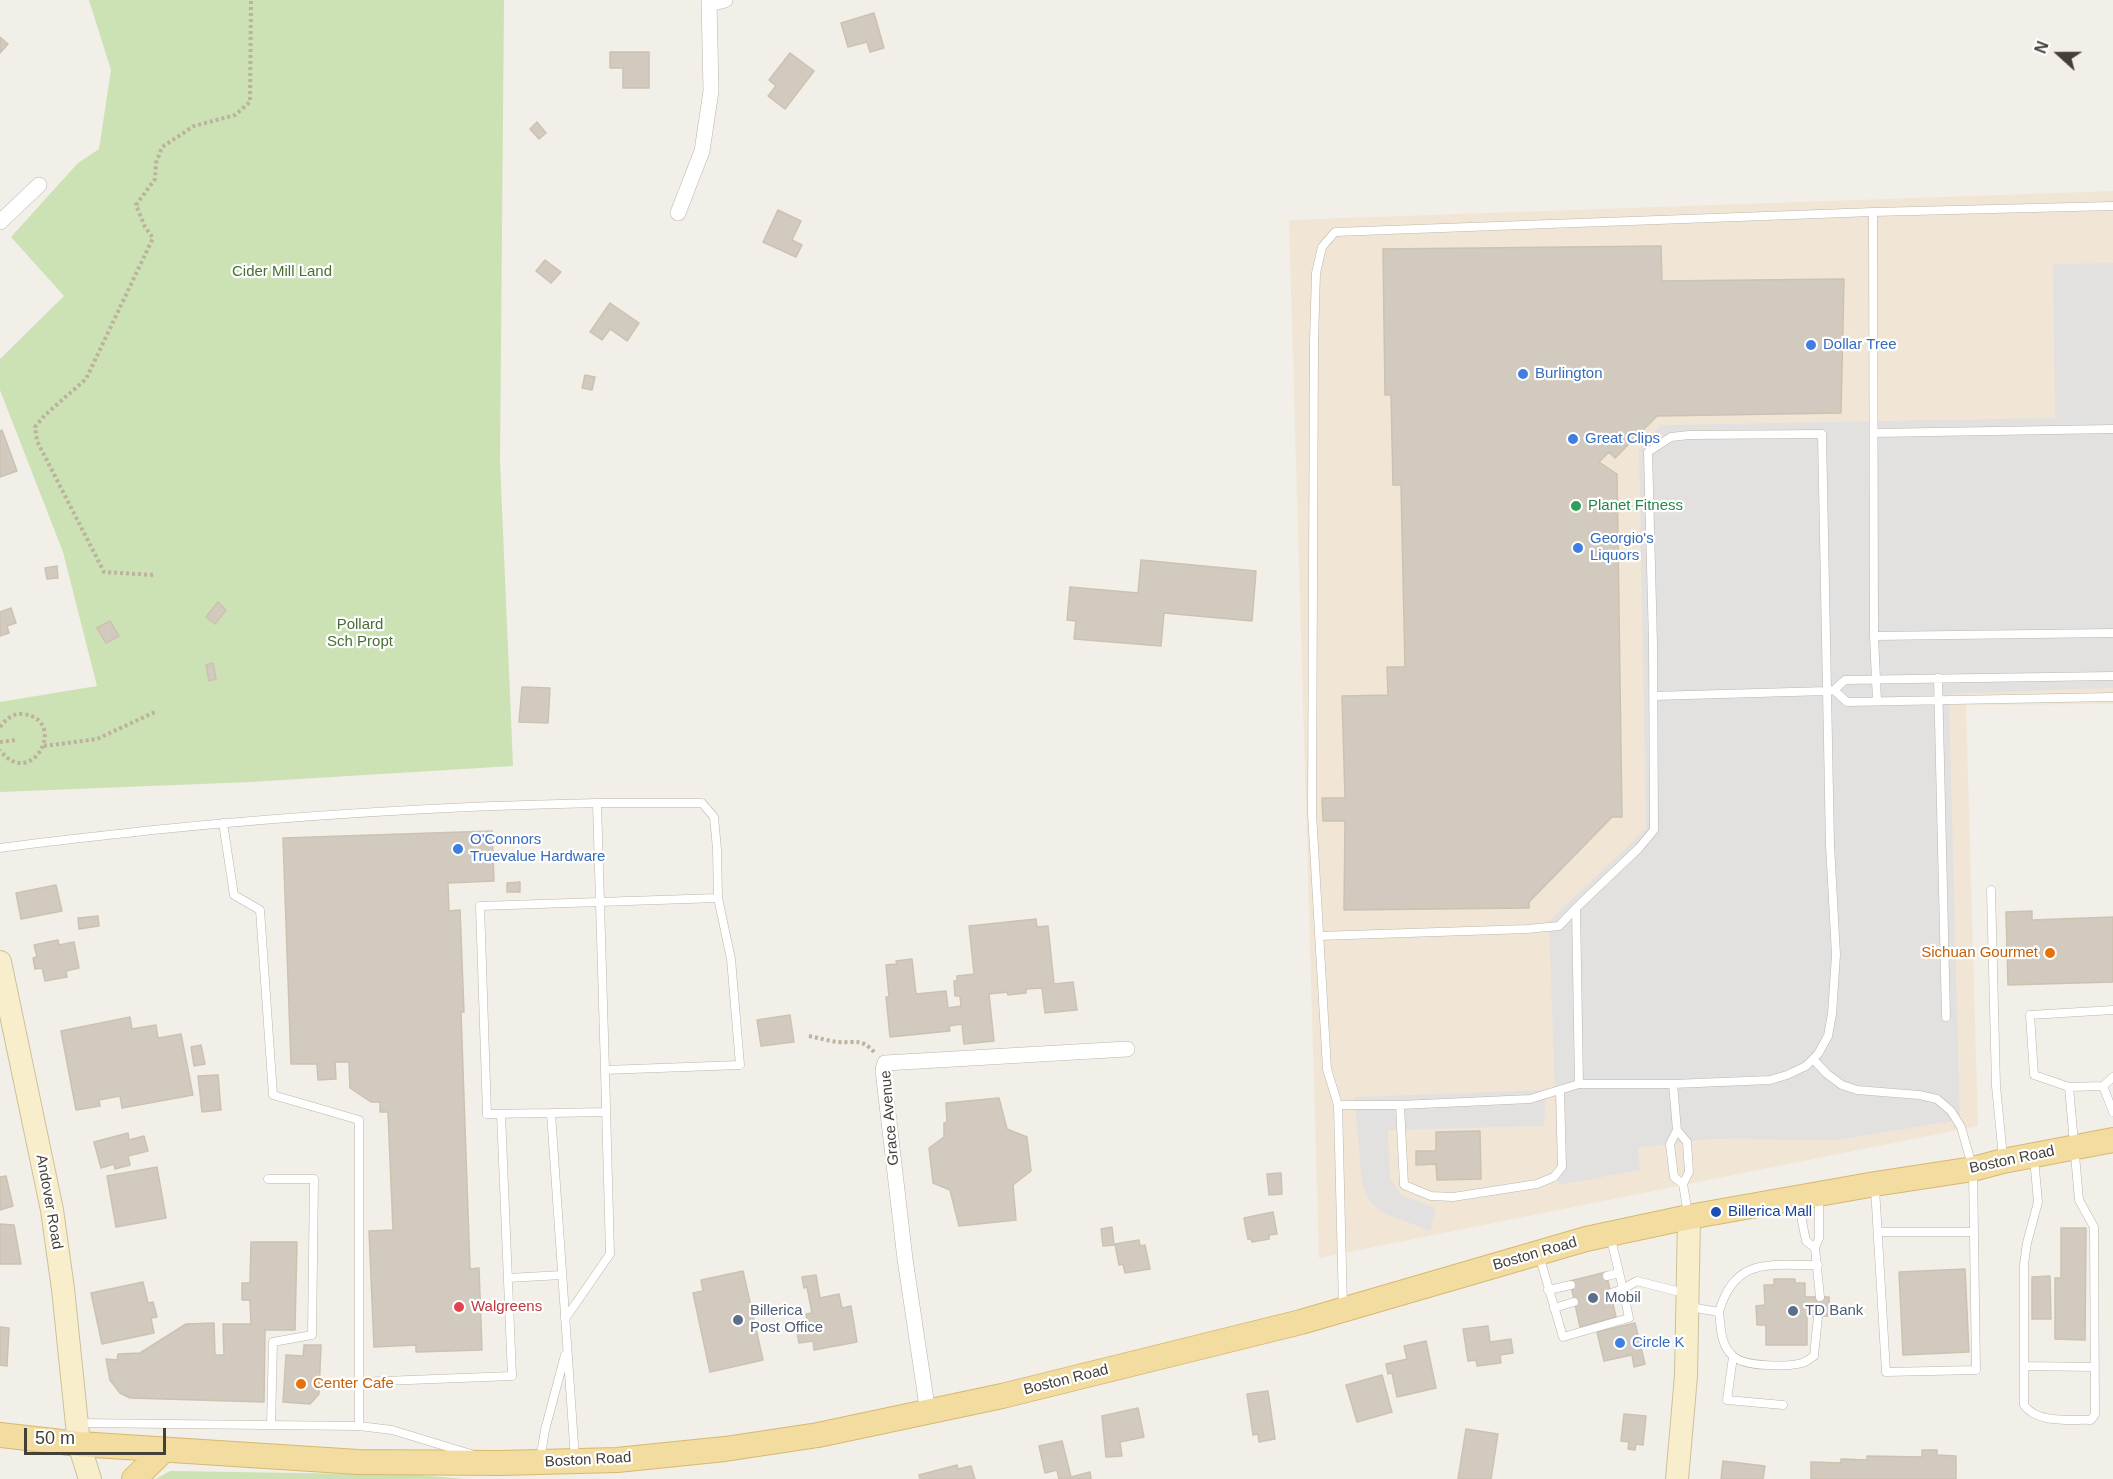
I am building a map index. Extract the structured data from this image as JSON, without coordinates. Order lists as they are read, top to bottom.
{
  "streets": {
    "main road": ["Boston Road", "Andover Road"],
    "street": ["Grace Avenue"]
  },
  "crossings": [
    ["Grace Avenue", "Boston Road"],
    ["Boston Road", "Andover Road"]
  ],
  "parks": ["Cider Mill Land", "Pollard Sch Propt"],
  "places": [
    "Dollar Tree",
    "Burlington",
    "Great Clips",
    "Planet Fitness",
    "Georgio's Liquors",
    "O'Connors Truevalue Hardware",
    "Sichuan Gourmet",
    "Billerica Mall",
    "Mobil",
    "Walgreens",
    "TD Bank",
    "Billerica Post Office",
    "Circle K",
    "Center Cafe"
  ],
  "scale_bar": "50 m",
  "north": "left"
}
